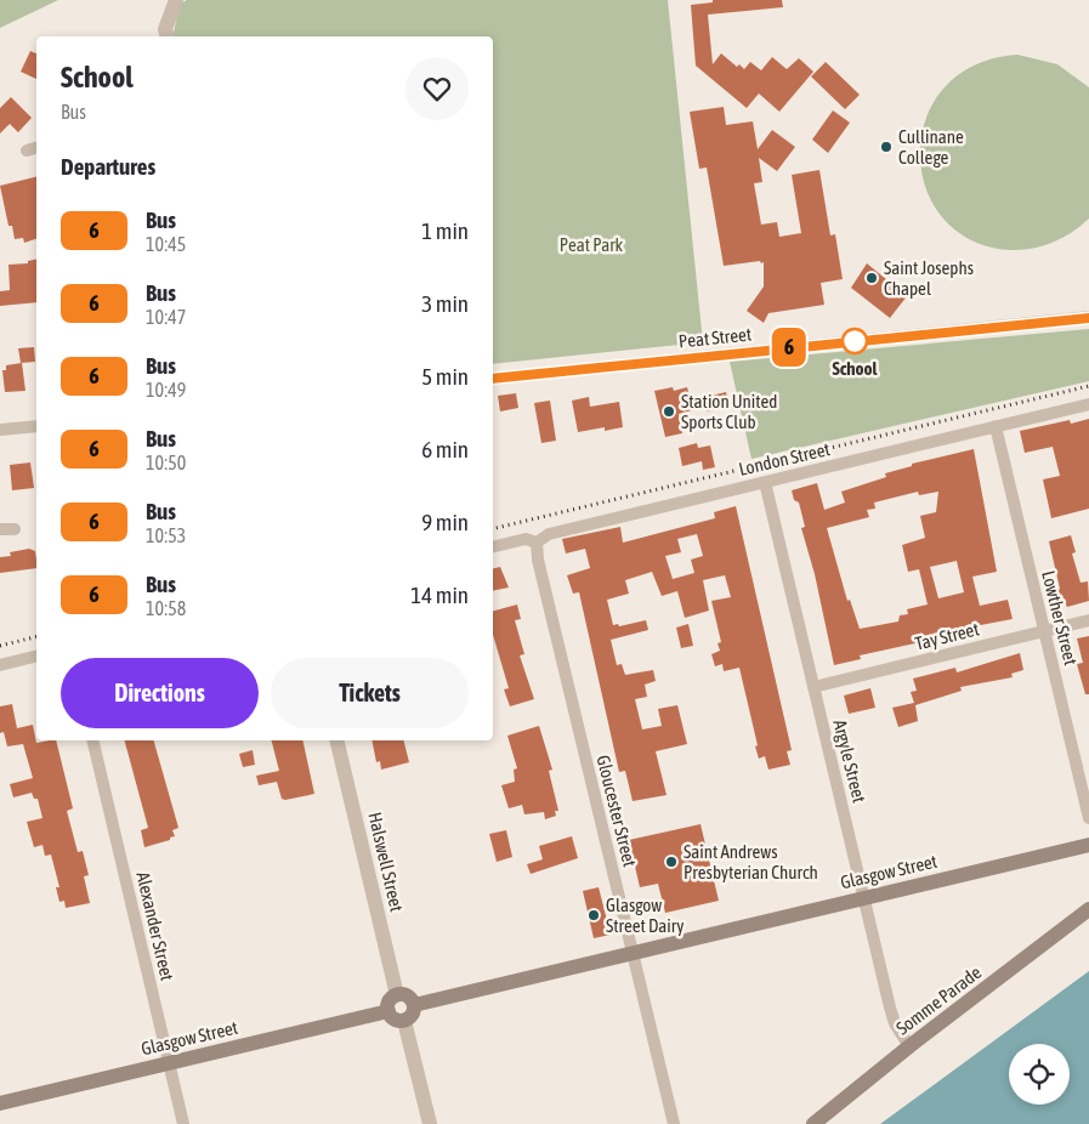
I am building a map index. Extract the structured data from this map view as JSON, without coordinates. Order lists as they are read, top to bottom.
{
  "streets": {
    "main road": ["Glasgow Street", "Somme Parade"],
    "street": [
      "Peat Street",
      "London Street",
      "Lowther Street",
      "Tay Street",
      "Argyle Street",
      "Gloucester Street",
      "Halswell Street",
      "Alexander Street"
    ]
  },
  "crossings": [
    ["London Street", "Lowther Street"],
    ["London Street", "Argyle Street"],
    ["London Street", "Gloucester Street"],
    ["Lowther Street", "Tay Street"],
    ["Tay Street", "Argyle Street"],
    ["Argyle Street", "Glasgow Street"],
    ["Argyle Street", "Somme Parade"],
    ["Gloucester Street", "Glasgow Street"],
    ["Halswell Street", "Glasgow Street"],
    ["Glasgow Street", "Alexander Street"]
  ],
  "parks": ["Peat Park"],
  "places": [
    "Cullinane College",
    "Saint Josephs Chapel",
    "School",
    "Station United Sports Club",
    "Saint Andrews Presbyterian Church",
    "Glasgow Street Dairy"
  ],
  "lines": ["bus line 6"],
  "page": {
    "on_map": "6",
    "heading": [
      ["School", "Bus"],
      "Departures"
    ],
    "list": [
      {
        "mark": "6",
        "name": "Bus",
        "note": "10:45",
        "value": "1 min"
      },
      {
        "mark": "6",
        "name": "Bus",
        "note": "10:47",
        "value": "3 min"
      },
      {
        "mark": "6",
        "name": "Bus",
        "note": "10:49",
        "value": "5 min"
      },
      {
        "mark": "6",
        "name": "Bus",
        "note": "10:50",
        "value": "6 min"
      },
      {
        "mark": "6",
        "name": "Bus",
        "note": "10:53",
        "value": "9 min"
      },
      {
        "mark": "6",
        "name": "Bus",
        "note": "10:58",
        "value": "14 min"
      }
    ],
    "buttons": ["Directions", "Tickets"]
  }
}
